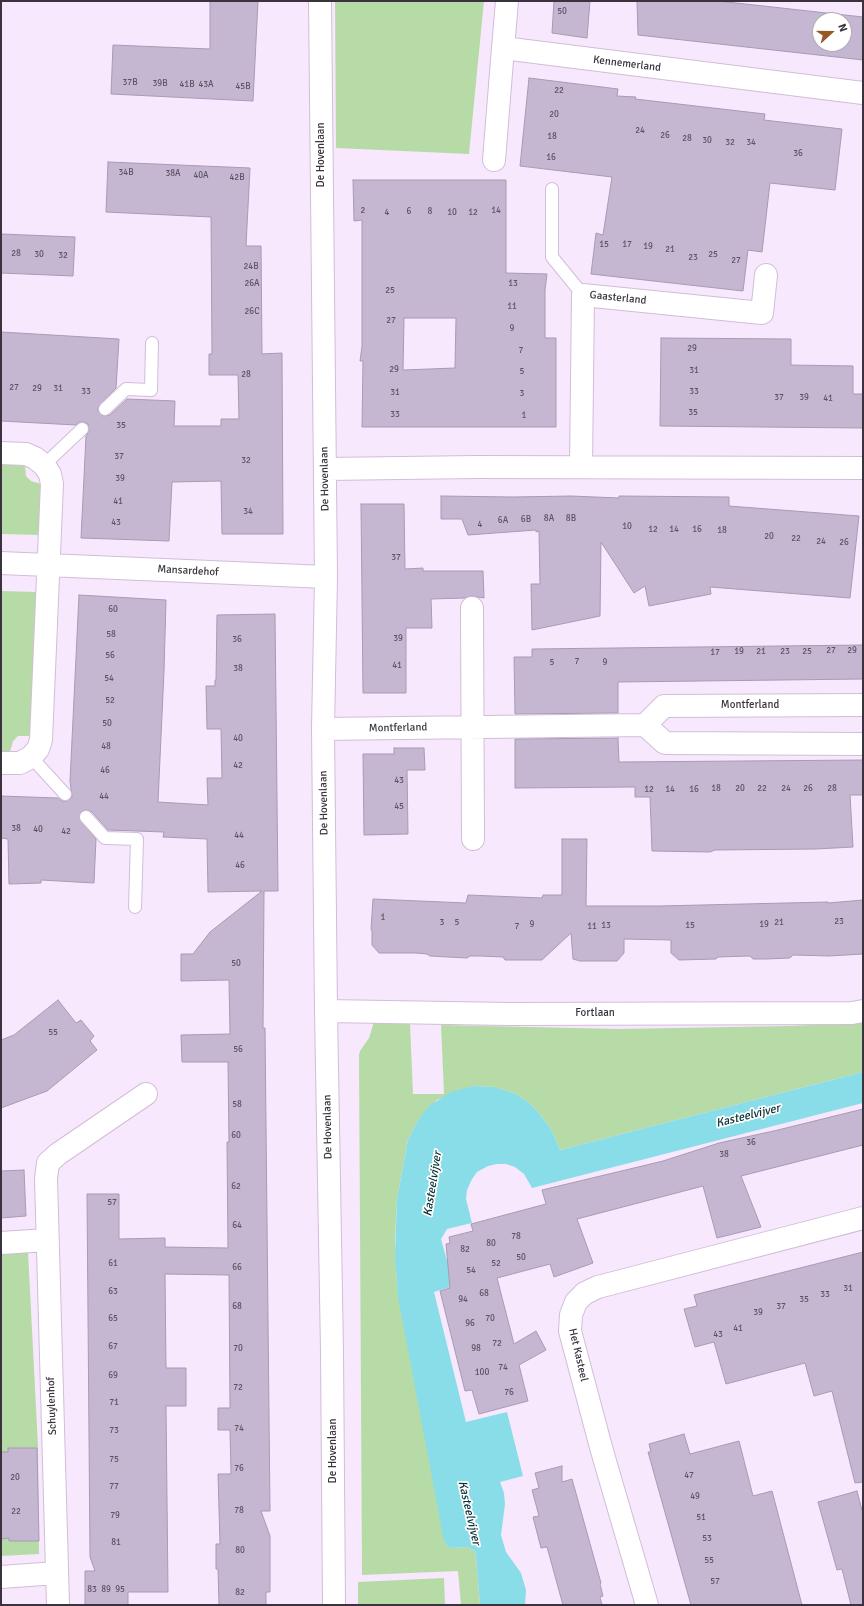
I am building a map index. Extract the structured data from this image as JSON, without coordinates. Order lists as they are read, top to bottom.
{
  "streets": {
    "street": [
      "Kennemerland",
      "De Hovenlaan",
      "Gaasterland",
      "Mansardehof",
      "Montferland",
      "Fortlaan",
      "Het Kasteel",
      "Schuylenhof"
    ]
  },
  "crossings": [
    ["De Hovenlaan", "Mansardehof"],
    ["De Hovenlaan", "Montferland"],
    ["De Hovenlaan", "Fortlaan"]
  ],
  "water": ["Kasteelvijver"],
  "house_numbers": [
    "50",
    "37B",
    "39B",
    "41B",
    "43A",
    "45B",
    "22",
    "20",
    "24",
    "26",
    "18",
    "28",
    "30",
    "32",
    "34",
    "36",
    "16",
    "34B",
    "38A",
    "40A",
    "42B",
    "2",
    "14",
    "6",
    "8",
    "4",
    "10",
    "12",
    "15",
    "17",
    "19",
    "21",
    "28",
    "30",
    "25",
    "32",
    "23",
    "27",
    "24B",
    "26A",
    "13",
    "25",
    "11",
    "26C",
    "27",
    "9",
    "29",
    "7",
    "29",
    "31",
    "5",
    "28",
    "27",
    "29",
    "31",
    "33",
    "33",
    "31",
    "3",
    "37",
    "39",
    "41",
    "35",
    "33",
    "1",
    "35",
    "37",
    "32",
    "39",
    "41",
    "34",
    "8A",
    "8B",
    "6B",
    "6A",
    "43",
    "4",
    "10",
    "12",
    "14",
    "16",
    "18",
    "20",
    "22",
    "24",
    "26",
    "37",
    "60",
    "58",
    "39",
    "36",
    "27",
    "29",
    "19",
    "21",
    "23",
    "25",
    "17",
    "56",
    "7",
    "5",
    "9",
    "41",
    "38",
    "54",
    "52",
    "50",
    "40",
    "48",
    "42",
    "46",
    "43",
    "18",
    "20",
    "22",
    "24",
    "26",
    "28",
    "12",
    "14",
    "16",
    "44",
    "45",
    "38",
    "40",
    "42",
    "44",
    "46",
    "1",
    "23",
    "3",
    "5",
    "21",
    "9",
    "19",
    "13",
    "15",
    "7",
    "11",
    "50",
    "55",
    "56",
    "58",
    "60",
    "36",
    "38",
    "62",
    "57",
    "64",
    "78",
    "80",
    "82",
    "50",
    "61",
    "52",
    "66",
    "54",
    "31",
    "63",
    "68",
    "33",
    "94",
    "35",
    "68",
    "37",
    "39",
    "65",
    "70",
    "96",
    "41",
    "43",
    "72",
    "67",
    "70",
    "98",
    "74",
    "100",
    "69",
    "72",
    "76",
    "71",
    "74",
    "73",
    "75",
    "76",
    "47",
    "20",
    "77",
    "49",
    "78",
    "22",
    "79",
    "51",
    "53",
    "81",
    "80",
    "55",
    "57",
    "83",
    "89",
    "95",
    "82"
  ],
  "north": "right"
}
